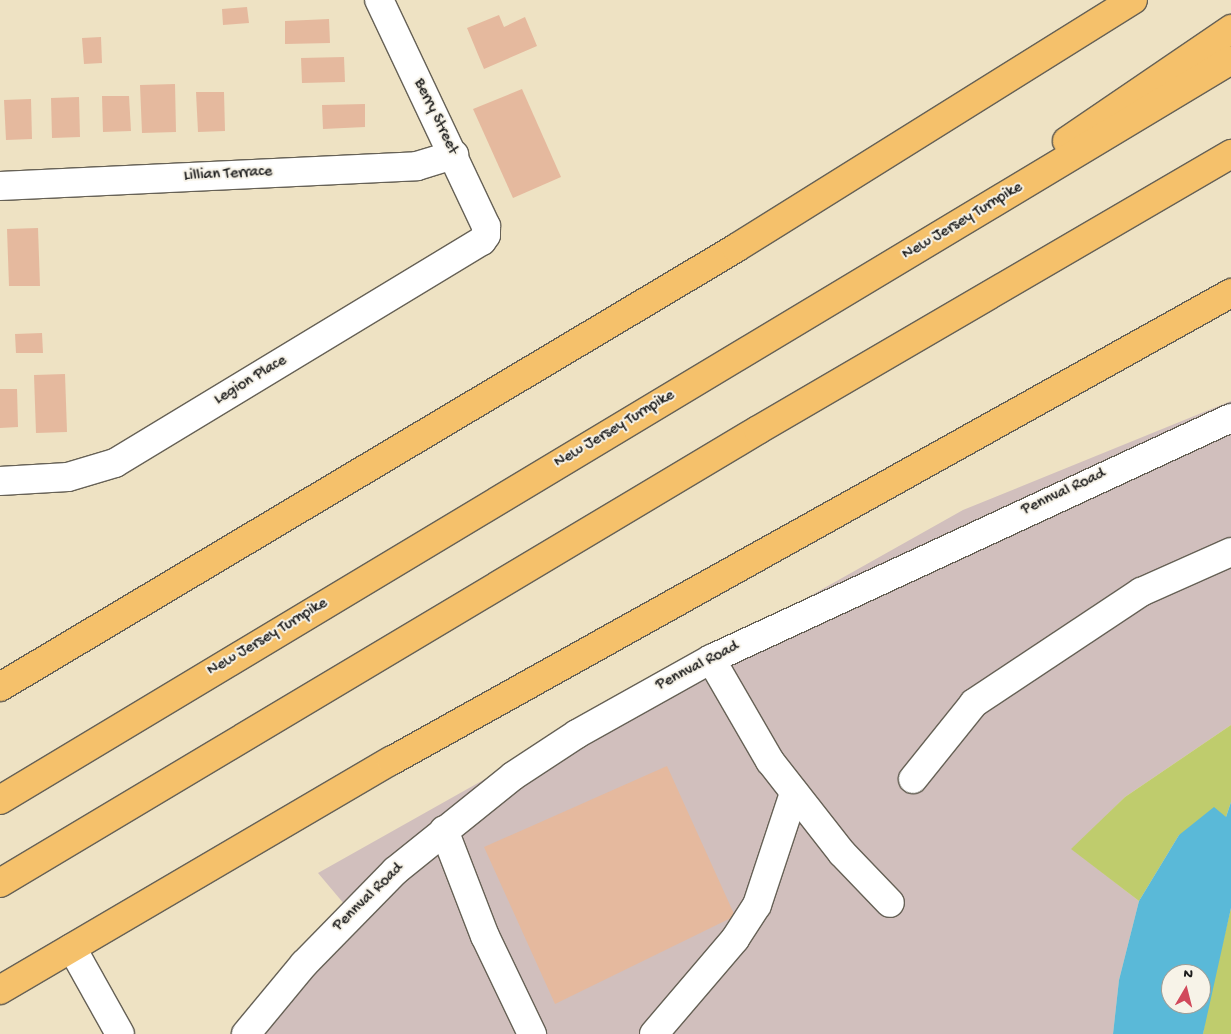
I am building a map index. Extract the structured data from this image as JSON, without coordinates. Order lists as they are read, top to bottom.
{
  "streets": {
    "highway": ["New Jersey Turnpike"],
    "street": [
      "Berry Street",
      "Lillian Terrace",
      "Legion Place",
      "Pennval Road"
    ]
  },
  "crossings": [
    ["Berry Street", "Lillian Terrace"],
    ["Berry Street", "Legion Place"]
  ],
  "north": "top"
}
